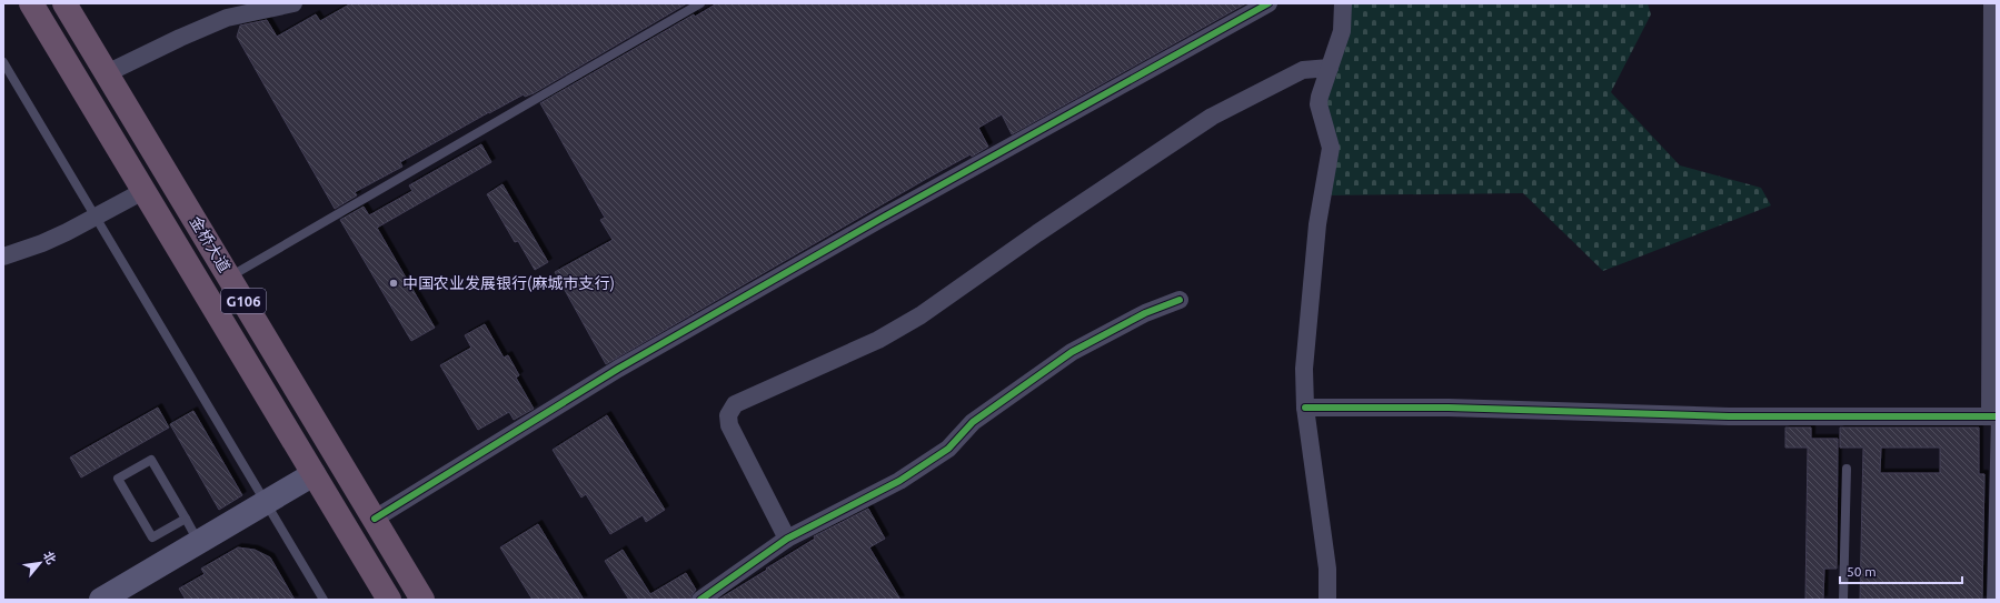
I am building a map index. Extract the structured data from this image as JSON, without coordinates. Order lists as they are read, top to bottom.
{
  "streets": {
    "highway": ["金桥大道", "G106"]
  },
  "places": ["中国农业发展银行(麻城市支行)"],
  "scale_bar": "50 m",
  "north": "top right"
}
